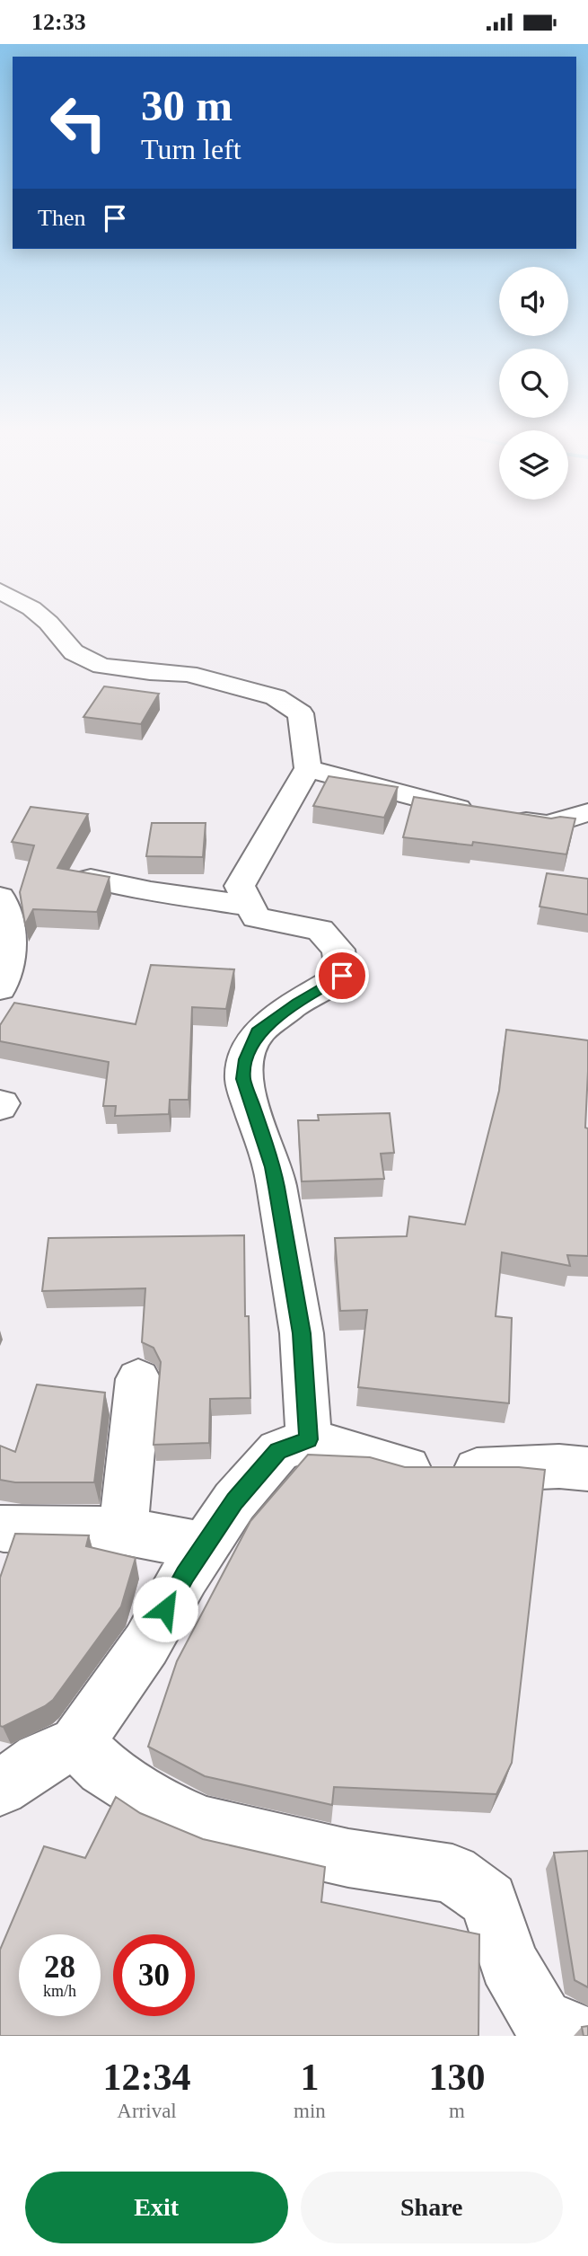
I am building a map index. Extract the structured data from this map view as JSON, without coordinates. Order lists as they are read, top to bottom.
{
  "page": {
    "status": "12:33",
    "turn": ["30 m", "Turn left"],
    "then": "Then",
    "speed": "28 km/h",
    "limit": "30",
    "eta": [
      "12:34",
      "Arrival",
      "1",
      "min",
      "130",
      "m"
    ],
    "buttons": ["Exit", "Share"]
  }
}
